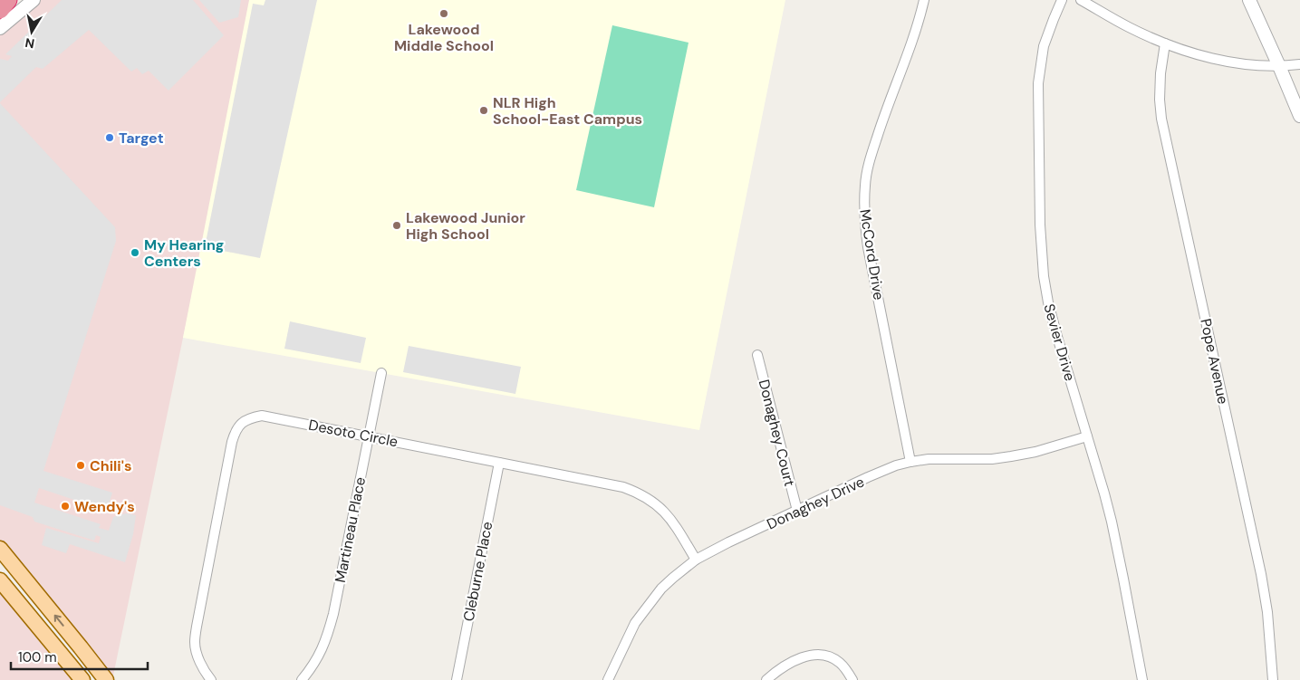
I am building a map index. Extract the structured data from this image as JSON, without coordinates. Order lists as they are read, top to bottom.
{
  "streets": {
    "street": [
      "McCord Drive",
      "Sevier Drive",
      "Pope Avenue",
      "Desoto Circle",
      "Donaghey Court",
      "Donaghey Drive",
      "Martineau Place",
      "Cleburne Place"
    ]
  },
  "crossings": [
    ["McCord Drive", "Donaghey Drive"],
    ["Sevier Drive", "Donaghey Drive"],
    ["Desoto Circle", "Donaghey Drive"],
    ["Desoto Circle", "Martineau Place"],
    ["Desoto Circle", "Cleburne Place"],
    ["Donaghey Court", "Donaghey Drive"]
  ],
  "places": [
    "Lakewood Middle School",
    "NLR High School-East Campus",
    "Target",
    "Lakewood Junior High School",
    "My Hearing Centers",
    "Chili's",
    "Wendy's"
  ],
  "scale_bar": "100 m",
  "north": "bottom"
}
